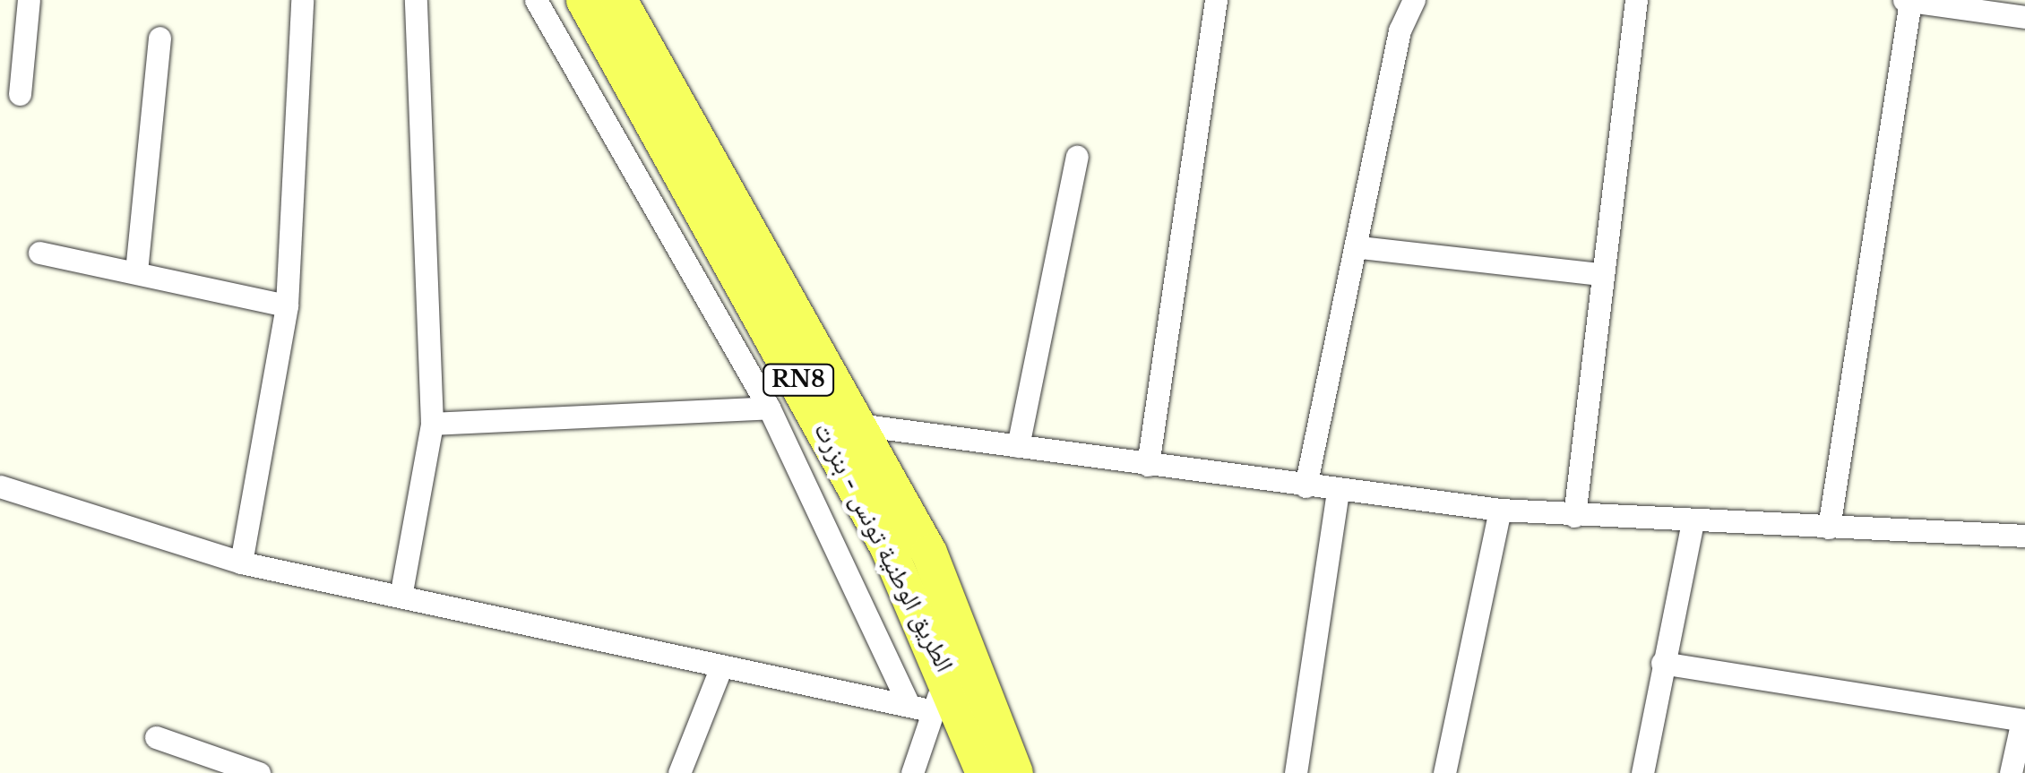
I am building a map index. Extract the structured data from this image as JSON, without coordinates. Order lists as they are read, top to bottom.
{
  "streets": {
    "main road": ["RN8", "الطريق الوطنية تونس - بنزرت"]
  }
}
